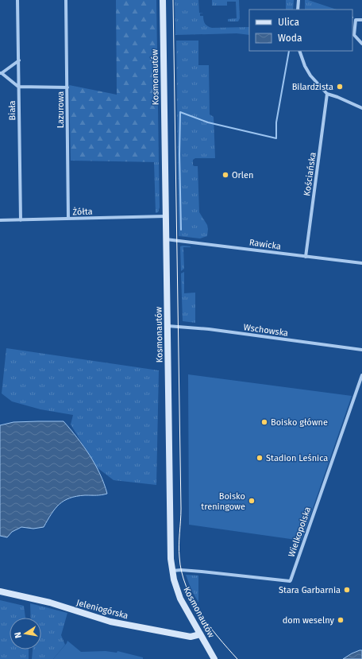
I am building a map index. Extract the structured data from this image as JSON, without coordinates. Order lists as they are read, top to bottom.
{
  "streets": {
    "main road": ["Kosmonautów", "Jeleniogórska"],
    "street": [
      "Lazurowa",
      "Biała",
      "Kościańska",
      "Żółta",
      "Rawicka",
      "Wschowska",
      "Wielkopolska"
    ]
  },
  "crossings": [
    ["Kosmonautów", "Żółta"],
    ["Kosmonautów", "Rawicka"],
    ["Kosmonautów", "Wschowska"],
    ["Kosmonautów", "Wielkopolska"],
    ["Kosmonautów", "Jeleniogórska"],
    ["Lazurowa", "Żółta"],
    ["Biała", "Żółta"],
    ["Kościańska", "Rawicka"]
  ],
  "places": [
    "Bilardzista",
    "Orlen",
    "Boisko główne",
    "Stadion Leśnica",
    "Boisko treningowe",
    "Stara Garbarnia",
    "dom weselny"
  ],
  "legend": ["Ulica", "Woda"],
  "north": "left"
}
